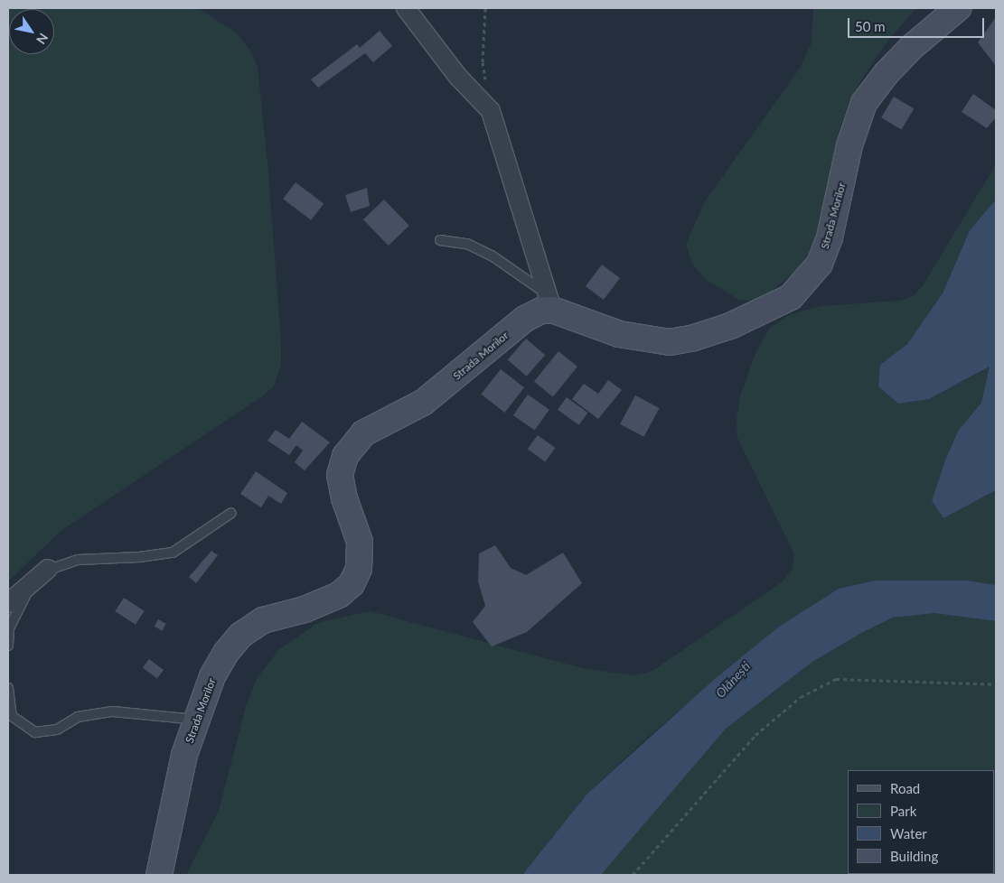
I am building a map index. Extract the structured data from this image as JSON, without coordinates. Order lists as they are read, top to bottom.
{
  "streets": {
    "street": ["Strada Morilor"]
  },
  "water": ["Olănești"],
  "legend": [
    "Road",
    "Park",
    "Water",
    "Building"
  ],
  "scale_bar": "50 m",
  "north": "bottom right"
}
